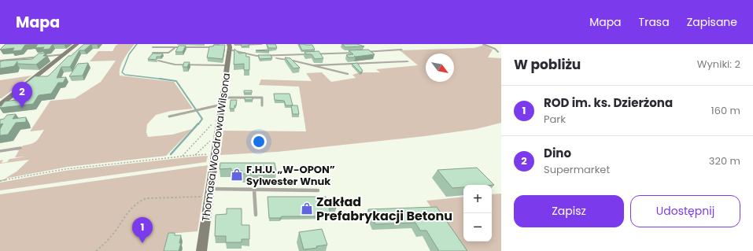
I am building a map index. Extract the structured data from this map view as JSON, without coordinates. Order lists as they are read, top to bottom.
{
  "streets": {
    "street": ["Thomasa Woodrowa Wilsona"]
  },
  "places": {
    "shop": ["F.H.U. „W-OPON” Sylwester Wnuk", "Zakład Prefabrykacji Betonu"]
  },
  "north": "bottom right",
  "page": {
    "header": "Mapa",
    "nav": ["Mapa", "Trasa", "Zapisane"],
    "heading": ["W pobliżu", "Wyniki: 2"],
    "pins": ["2", "1"],
    "list": [
      {
        "mark": "1",
        "name": "ROD im. ks. Dzierżona",
        "note": "Park",
        "value": "160 m"
      },
      {
        "mark": "2",
        "name": "Dino",
        "note": "Supermarket",
        "value": "320 m"
      }
    ],
    "map_buttons": ["+", "−"],
    "buttons": ["Zapisz", "Udostępnij"]
  }
}
